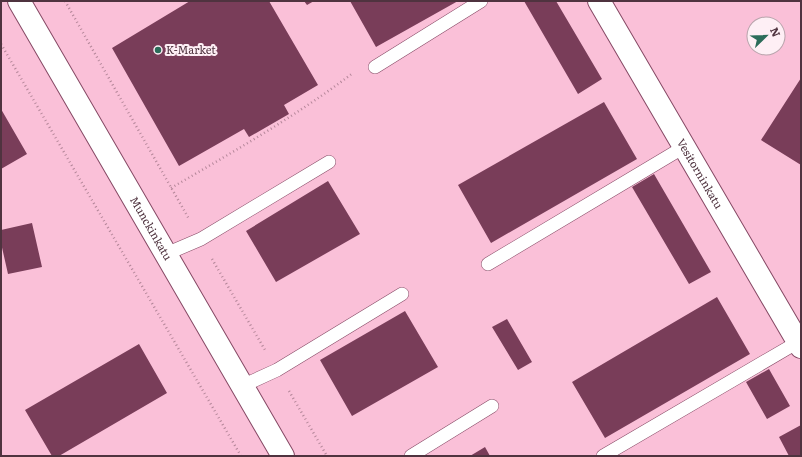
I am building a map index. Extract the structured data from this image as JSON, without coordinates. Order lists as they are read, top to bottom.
{
  "streets": {
    "main road": ["Vesitorninkatu", "Munckinkatu"]
  },
  "places": ["K-Market"],
  "north": "top right"
}
